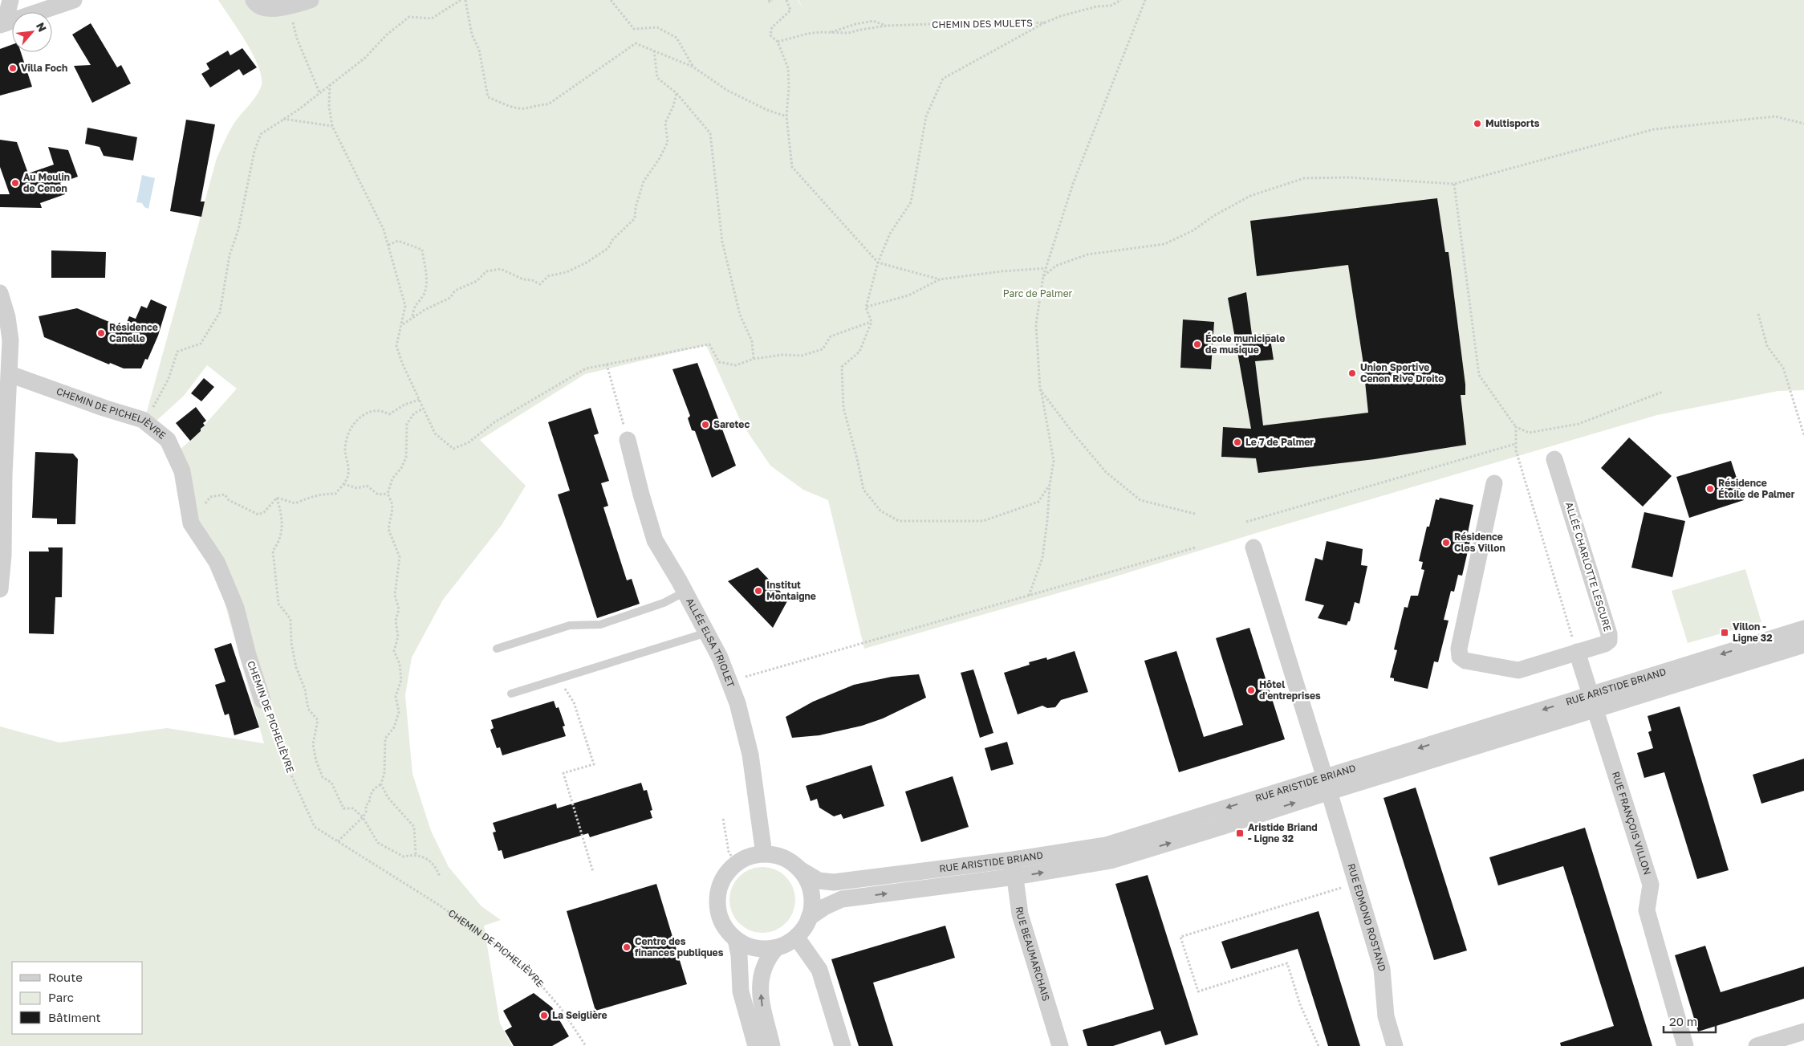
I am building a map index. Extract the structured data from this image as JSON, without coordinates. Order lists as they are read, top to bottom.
{
  "streets": {
    "street": [
      "CHEMIN DE PICHELIÈVRE",
      "ALLÉE CHARLOTTE LESCURE",
      "ALLÉE ELSA TRIOLET",
      "RUE ARISTIDE BRIAND",
      "RUE FRANÇOIS VILLON",
      "RUE EDMOND ROSTAND",
      "RUE BEAUMARCHAIS"
    ],
    "path": ["CHEMIN DES MULETS"]
  },
  "crossings": [
    ["ALLÉE ELSA TRIOLET", "RUE ARISTIDE BRIAND"],
    ["RUE ARISTIDE BRIAND", "RUE FRANÇOIS VILLON"],
    ["RUE ARISTIDE BRIAND", "RUE EDMOND ROSTAND"],
    ["RUE ARISTIDE BRIAND", "RUE BEAUMARCHAIS"]
  ],
  "parks": ["Parc de Palmer"],
  "places": {
    "other": [
      "Villa Foch",
      "Multisports",
      "Au Moulin de Cenon",
      "Résidence Canelle",
      "École municipale de musique",
      "Union Sportive Cenon Rive Droite",
      "Saretec",
      "Le 7 de Palmer",
      "Résidence Étoile de Palmer",
      "Résidence Clos Villon",
      "Institut Montaigne",
      "Hôtel d'entreprises",
      "Centre des finances publiques",
      "La Seiglière"
    ],
    "transit": ["Villon - Ligne 32", "Aristide Briand - Ligne 32"]
  },
  "legend": ["Route", "Parc", "Bâtiment"],
  "scale_bar": "20 m",
  "north": "top right"
}
